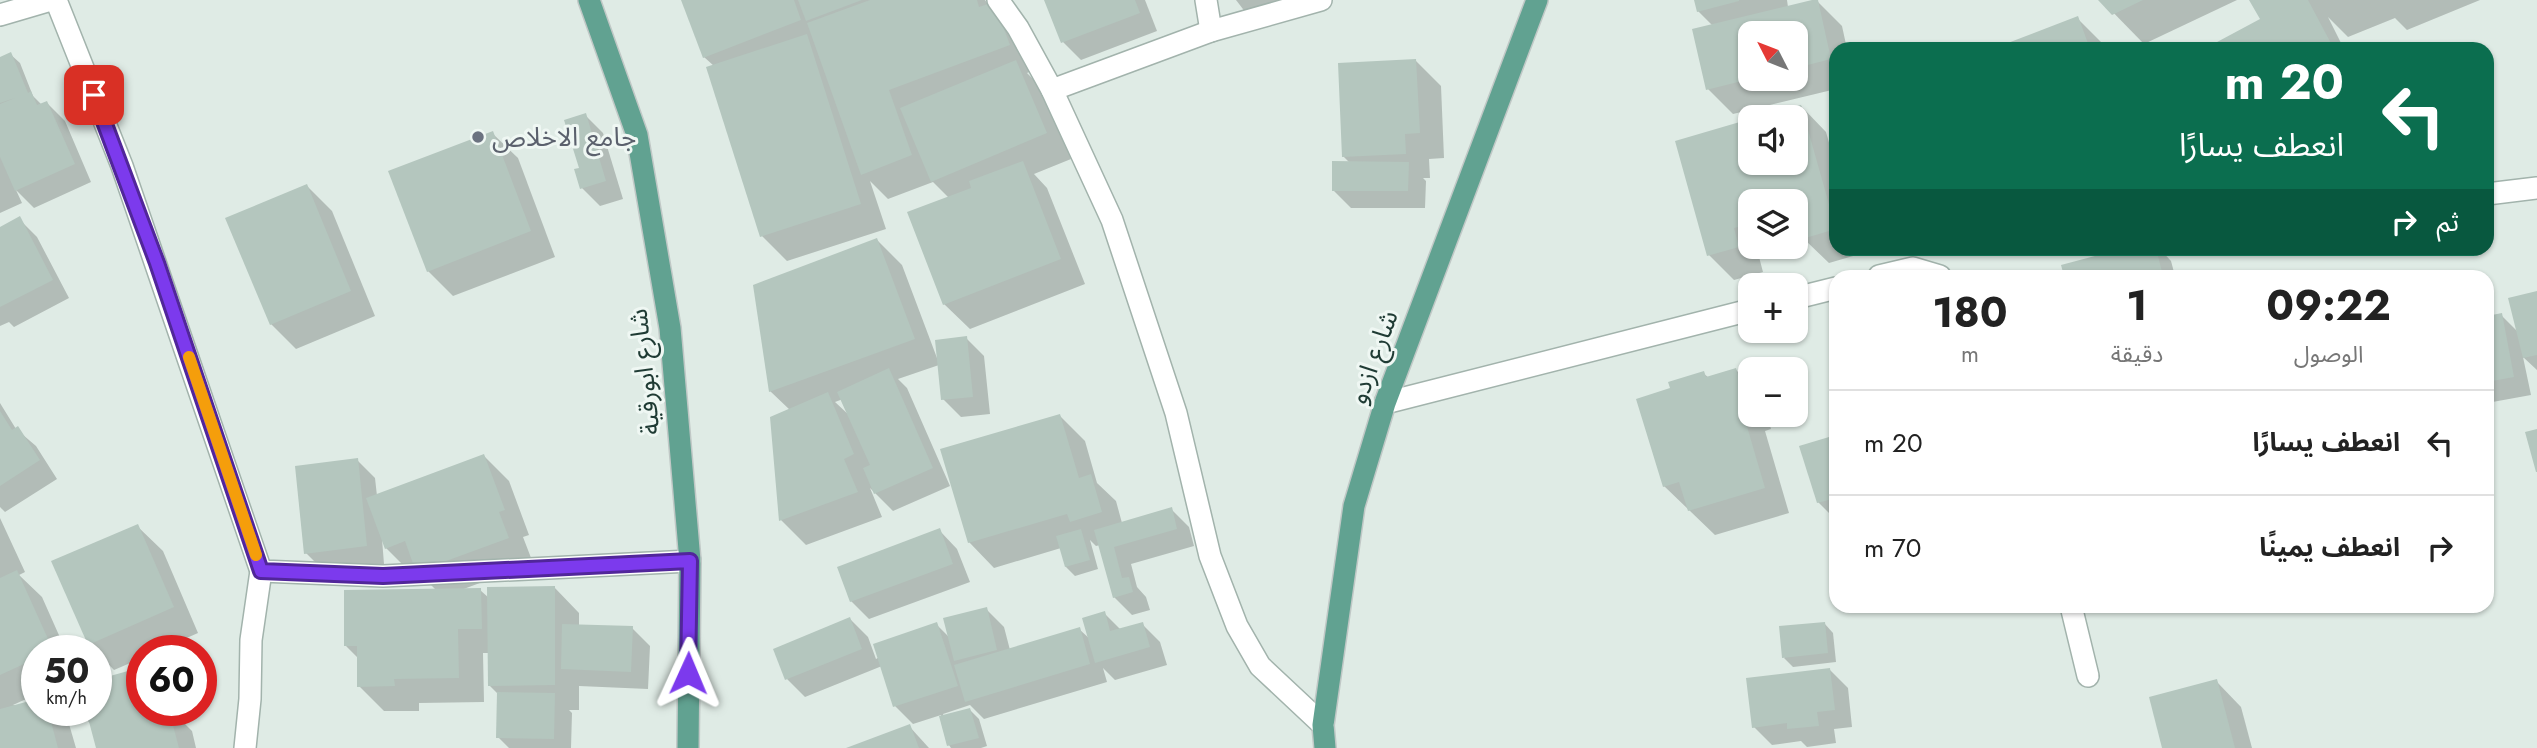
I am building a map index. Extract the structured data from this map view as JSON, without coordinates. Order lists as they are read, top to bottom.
{
  "streets": {
    "main road": ["شارع ازدو", "شارع ابورقية"]
  },
  "places": ["جامع الاخلاص"],
  "north": "top left",
  "page": {
    "map_buttons": ["+", "−"],
    "turn": ["20 m", "انعطف يسارًا"],
    "then": "ثم",
    "eta": [
      "09:22",
      "الوصول",
      "1",
      "دقيقة",
      "180",
      "m"
    ],
    "list": [
      {
        "name": "انعطف يسارًا",
        "value": "20 m"
      },
      {
        "name": "انعطف يمينًا",
        "value": "70 m"
      }
    ],
    "speed": "50 km/h",
    "limit": "60"
  }
}
